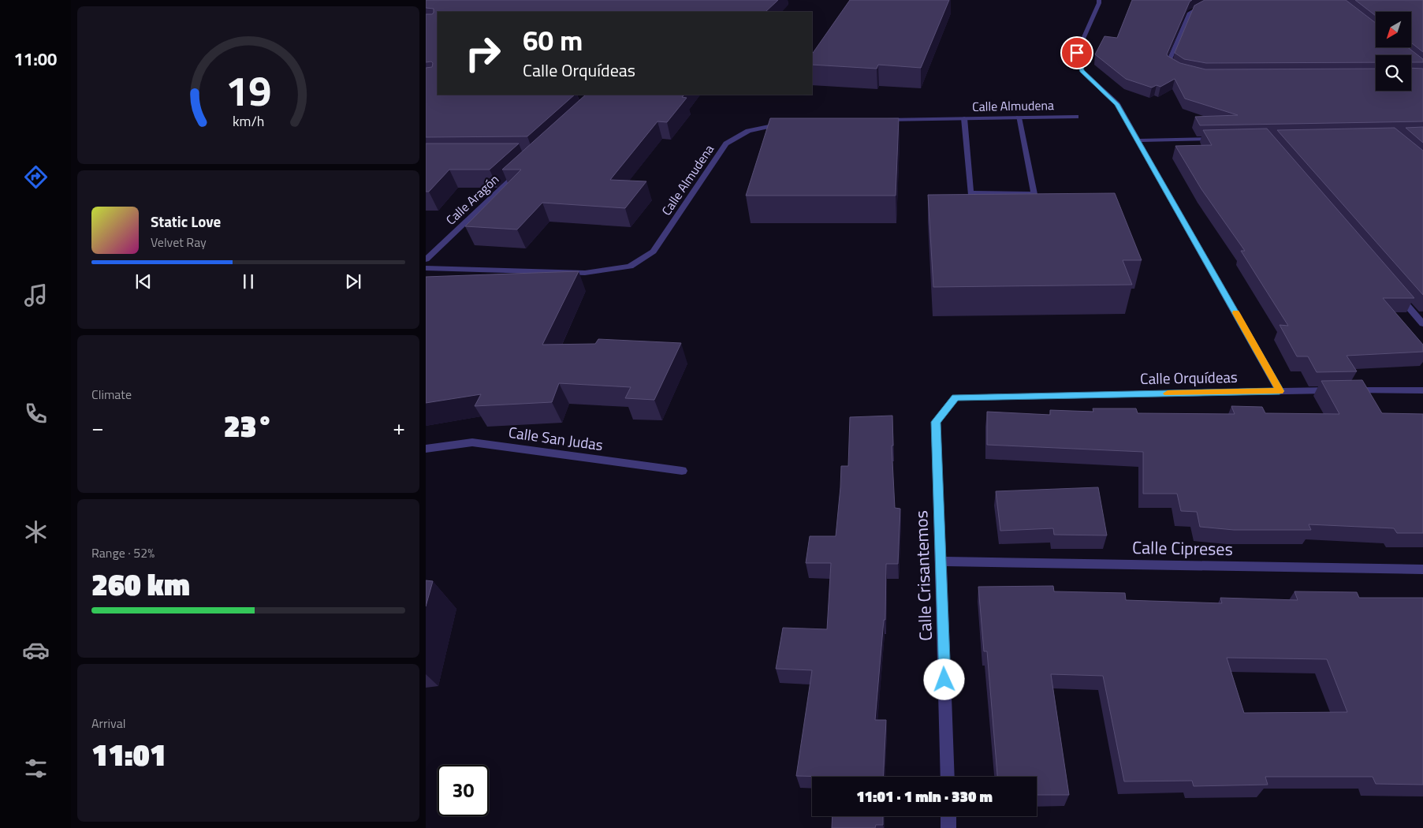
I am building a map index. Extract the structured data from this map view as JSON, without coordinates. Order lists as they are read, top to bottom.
{
  "streets": {
    "street": [
      "Calle Almudena",
      "Calle Aragón",
      "Calle Orquídeas",
      "Calle San Judas",
      "Calle Cipreses",
      "Calle Crisantemos"
    ]
  },
  "crossings": [
    ["Calle Orquídeas", "Calle Crisantemos"],
    ["Calle Cipreses", "Calle Crisantemos"]
  ],
  "north": "bottom left",
  "page": {
    "tabs": "11:00",
    "turn": ["60 m", "Calle Orquídeas"],
    "song": ["Static Love", "Velvet Ray"],
    "tile": [
      "Climate",
      ["Range · 52%", "260 km"],
      ["Arrival", "11:01"]
    ],
    "heat": ["−", "23°", "+"],
    "limit": "30",
    "trip": "11:01 · 1 min · 330 m",
    "gauge": ["19", "km/h"]
  }
}
